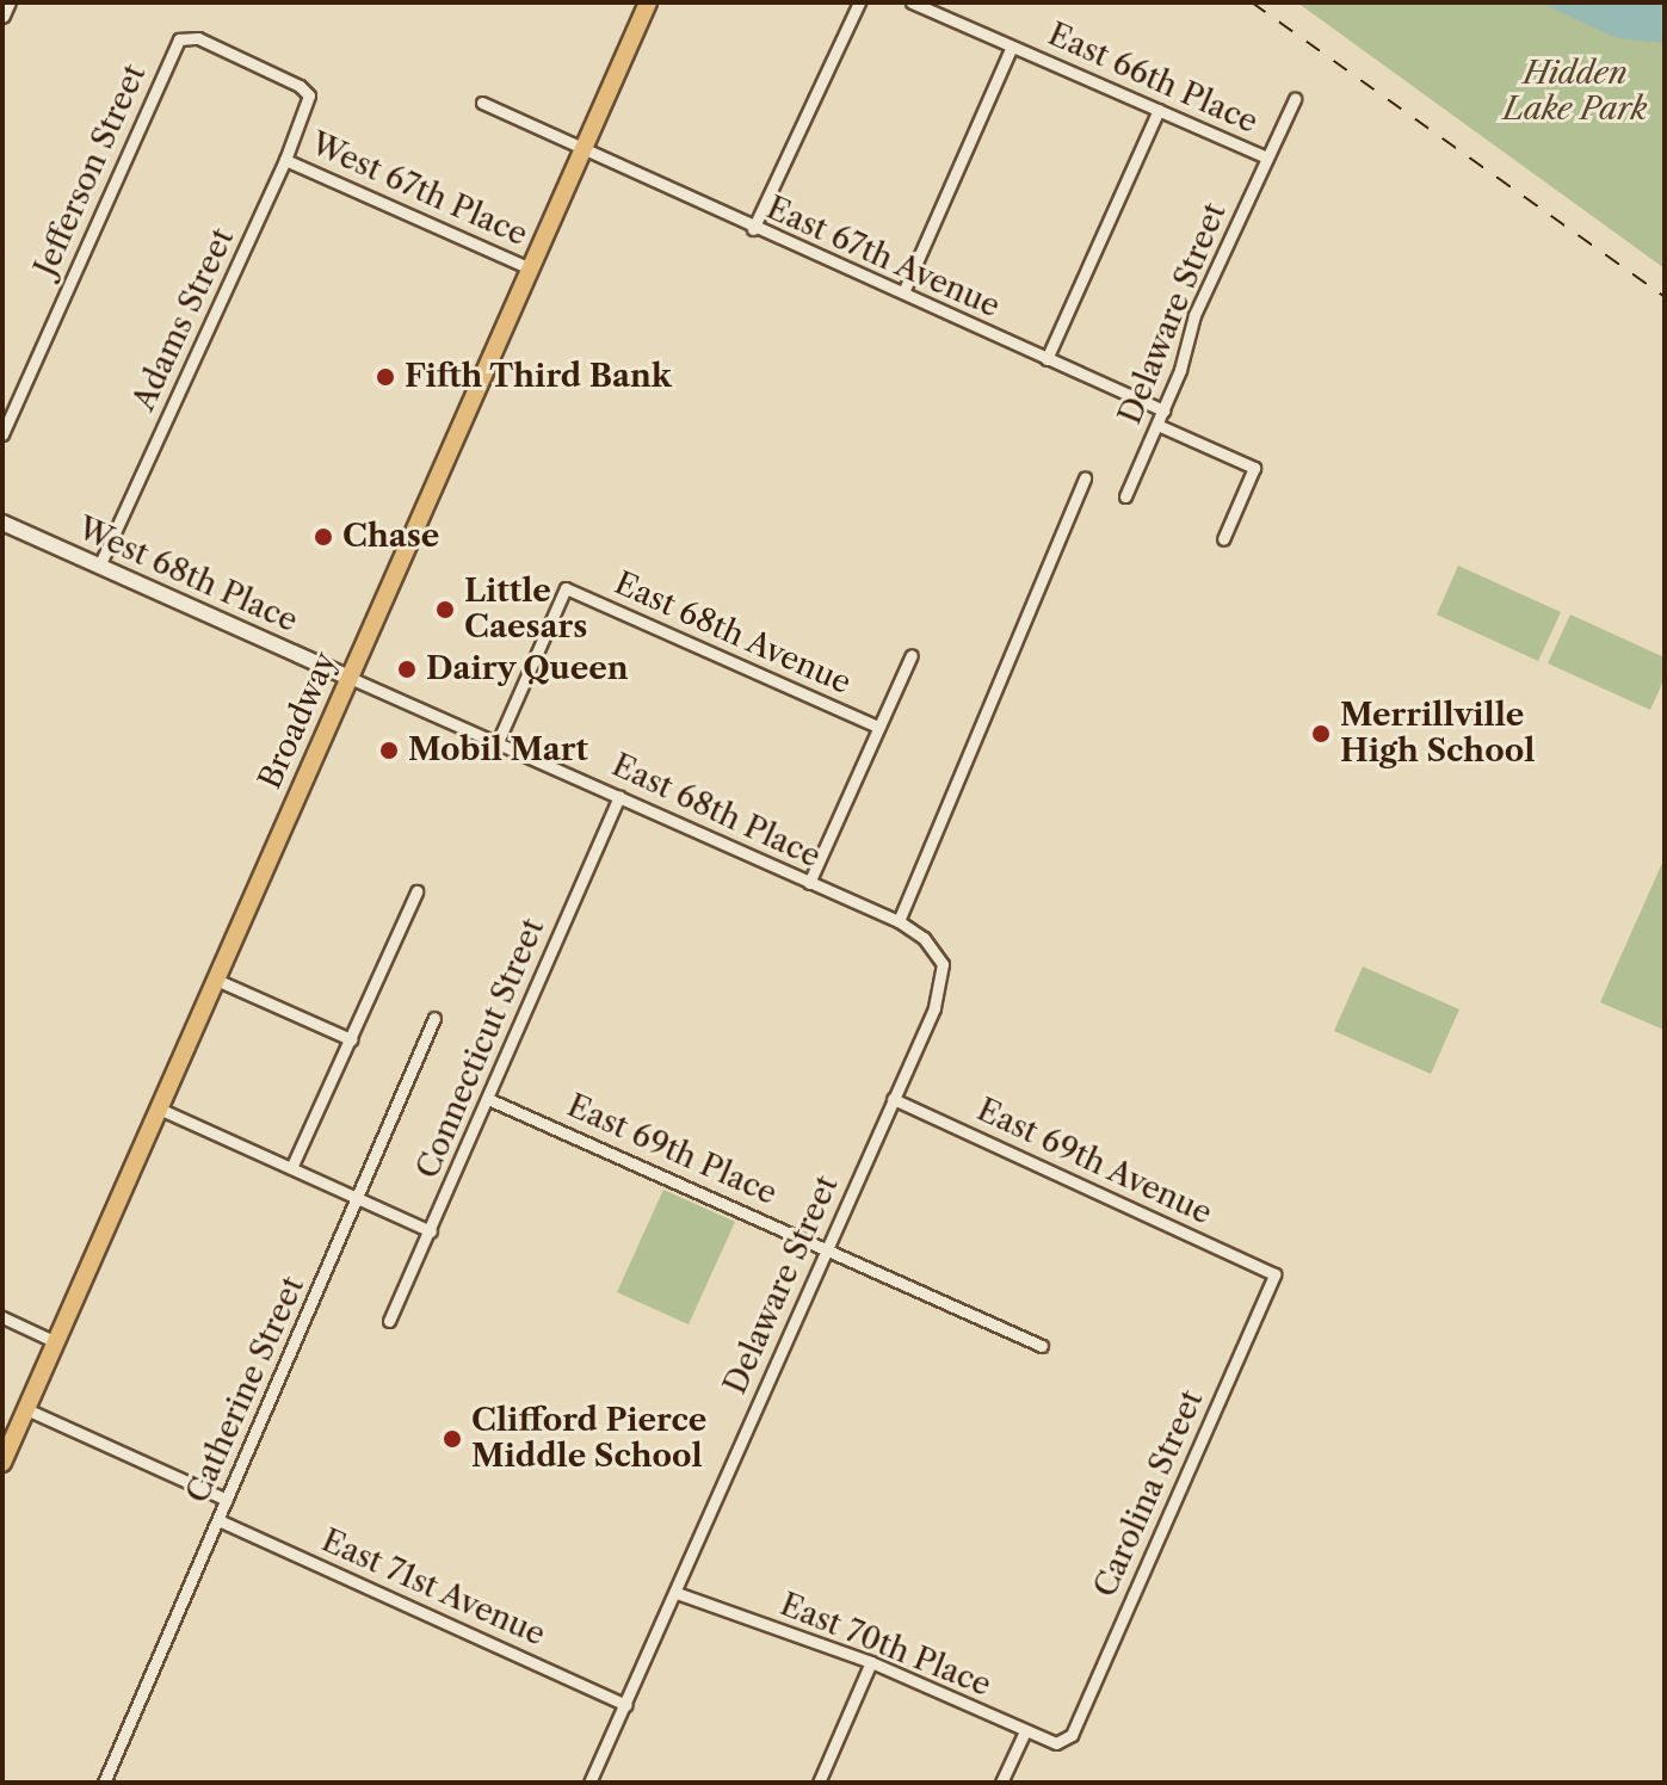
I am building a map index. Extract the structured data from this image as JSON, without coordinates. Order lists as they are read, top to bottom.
{
  "streets": {
    "main road": ["Broadway"],
    "street": [
      "East 66th Place",
      "Jefferson Street",
      "West 67th Place",
      "East 67th Avenue",
      "Delaware Street",
      "Adams Street",
      "West 68th Place",
      "East 68th Avenue",
      "East 68th Place",
      "Connecticut Street",
      "East 69th Place",
      "East 69th Avenue",
      "Catherine Street",
      "Carolina Street",
      "East 71st Avenue",
      "East 70th Place"
    ]
  },
  "crossings": [
    ["East 66th Place", "Delaware Street"],
    ["Jefferson Street", "Adams Street"],
    ["West 67th Place", "Adams Street"],
    ["West 67th Place", "Broadway"],
    ["East 67th Avenue", "Delaware Street"],
    ["East 67th Avenue", "Broadway"],
    ["Delaware Street", "East 68th Place"],
    ["Delaware Street", "East 69th Place"],
    ["Delaware Street", "East 69th Avenue"],
    ["Delaware Street", "East 71st Avenue"],
    ["Delaware Street", "East 70th Place"],
    ["Adams Street", "West 68th Place"],
    ["West 68th Place", "Broadway"],
    ["West 68th Place", "East 68th Place"],
    ["East 68th Avenue", "East 68th Place"],
    ["Broadway", "East 68th Place"],
    ["East 68th Place", "Connecticut Street"],
    ["Connecticut Street", "East 69th Place"],
    ["East 69th Avenue", "Carolina Street"],
    ["Catherine Street", "East 71st Avenue"],
    ["Carolina Street", "East 70th Place"]
  ],
  "parks": ["Hidden Lake Park"],
  "places": [
    "Fifth Third Bank",
    "Chase",
    "Little Caesars",
    "Dairy Queen",
    "Merrillville High School",
    "Mobil Mart",
    "Clifford Pierce Middle School"
  ]
}
